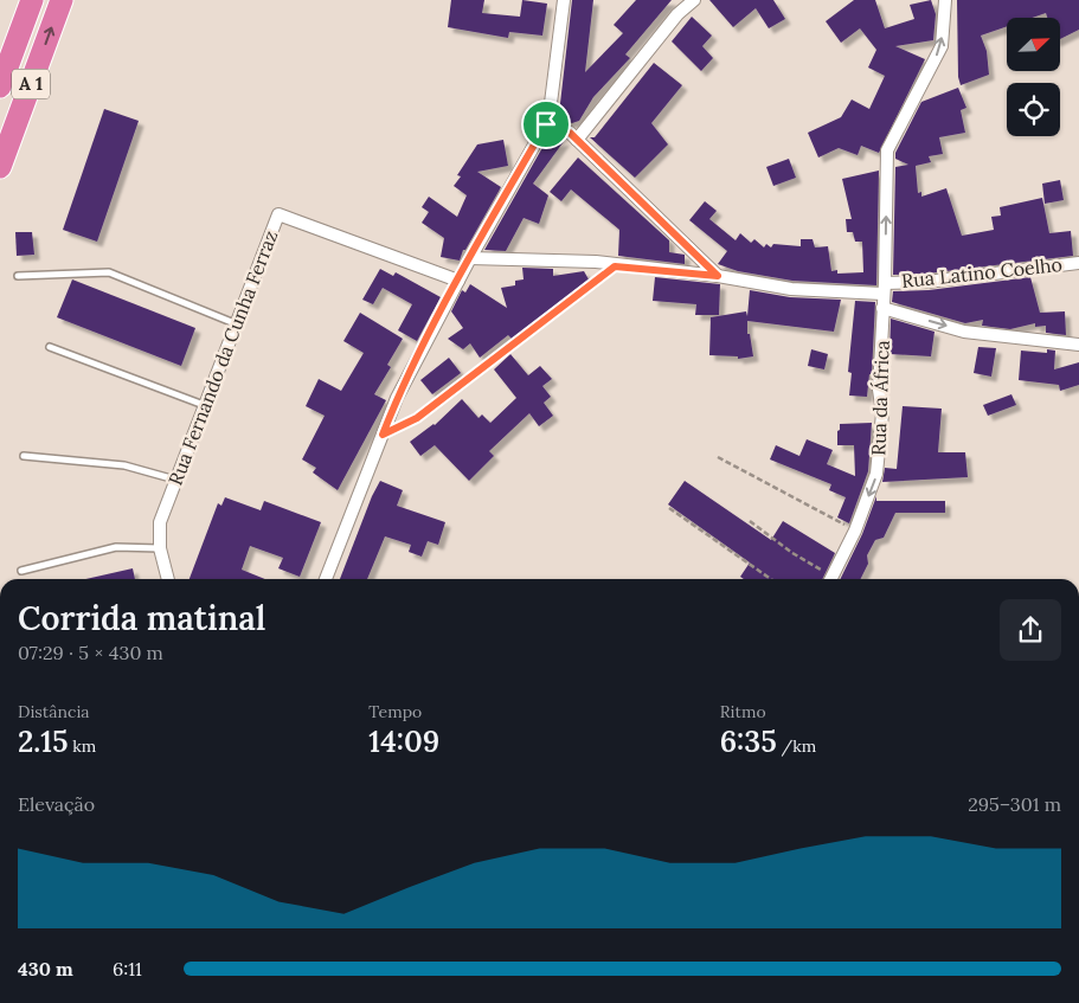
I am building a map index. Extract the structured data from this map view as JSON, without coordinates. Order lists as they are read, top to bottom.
{
  "streets": {
    "highway": ["A 1"],
    "street": ["Rua Latino Coelho", "Rua Fernando da Cunha Ferraz", "Rua da África"]
  },
  "crossings": [
    ["Rua Latino Coelho", "Rua da África"]
  ],
  "north": "top right",
  "page": {
    "heading": ["Corrida matinal", "07:29 · 5 × 430 m"],
    "stats": [
      ["Distância", "2.15 km"],
      ["Tempo", "14:09"],
      ["Ritmo", "6:35 /km"]
    ],
    "chart": ["Elevação", "295–301 m"],
    "list": [
      {
        "name": "430 m",
        "note": "6:11"
      }
    ]
  }
}
